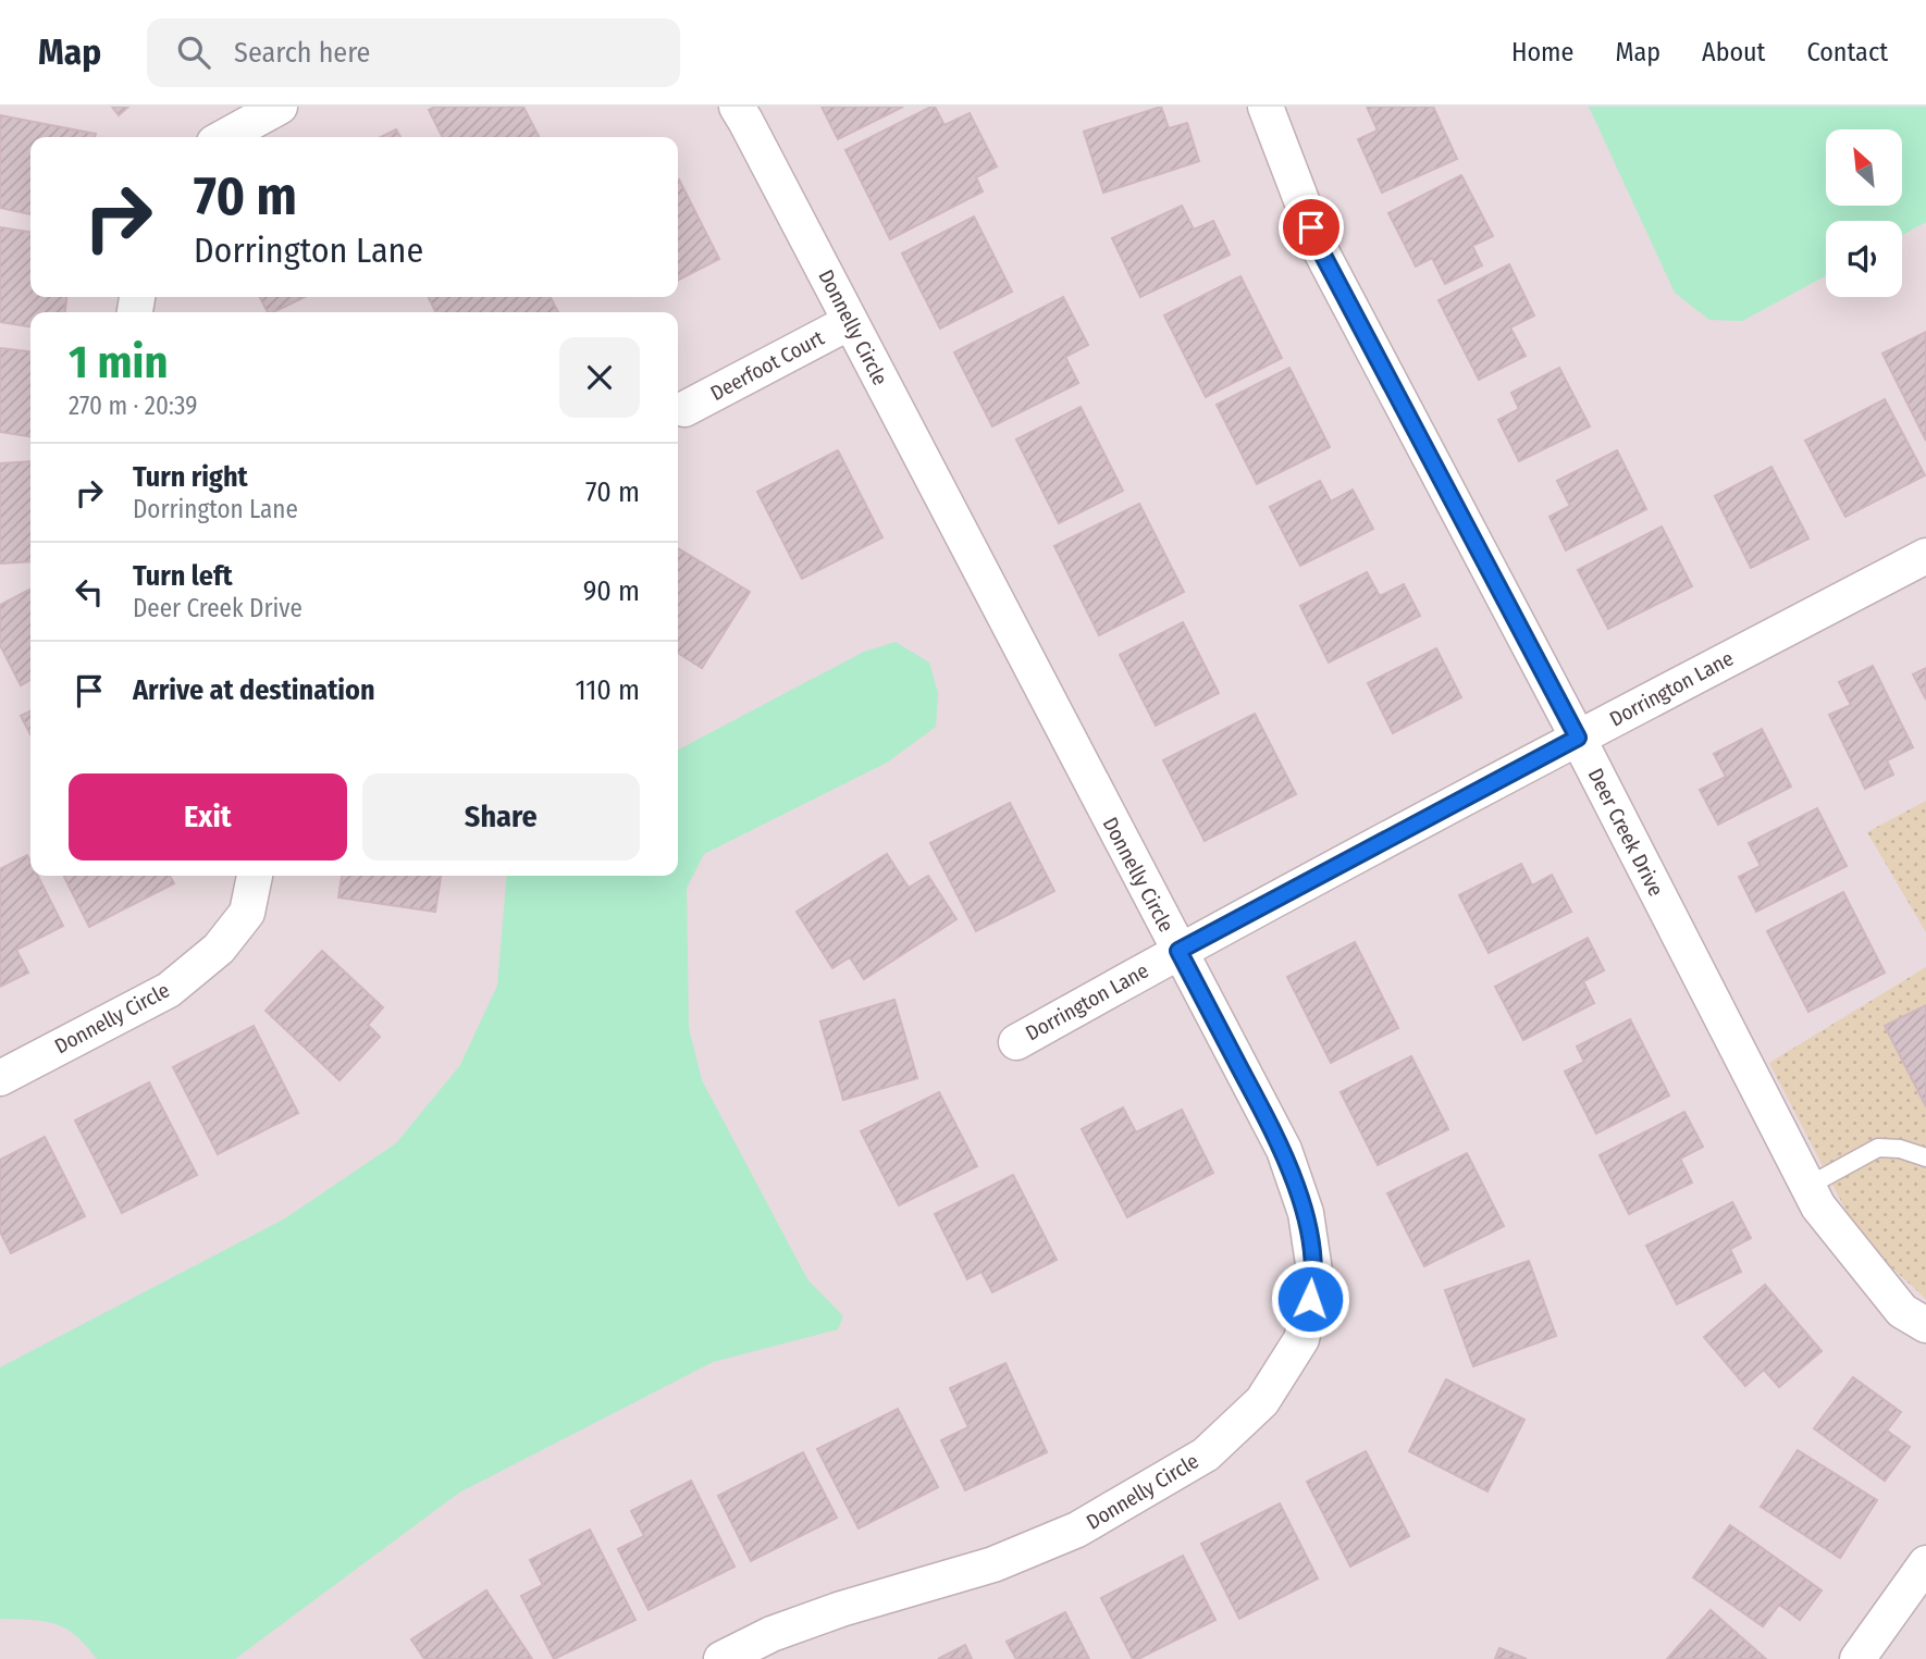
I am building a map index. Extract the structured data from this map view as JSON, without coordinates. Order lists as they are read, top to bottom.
{
  "streets": {
    "street": [
      "Donnelly Circle",
      "Deerfoot Court",
      "Dorrington Lane",
      "Deer Creek Drive"
    ]
  },
  "crossings": [
    ["Donnelly Circle", "Deerfoot Court"],
    ["Donnelly Circle", "Dorrington Lane"],
    ["Dorrington Lane", "Deer Creek Drive"]
  ],
  "north": "top left",
  "page": {
    "header": "Map",
    "search": "Search here",
    "nav": [
      "Home",
      "Map",
      "About",
      "Contact"
    ],
    "turn": ["70 m", "Dorrington Lane"],
    "heading": ["1 min", "270 m · 20:39"],
    "list": [
      {
        "name": "Turn right",
        "note": "Dorrington Lane",
        "value": "70 m"
      },
      {
        "name": "Turn left",
        "note": "Deer Creek Drive",
        "value": "90 m"
      },
      {
        "name": "Arrive at destination",
        "value": "110 m"
      }
    ],
    "buttons": ["Exit", "Share"]
  }
}
